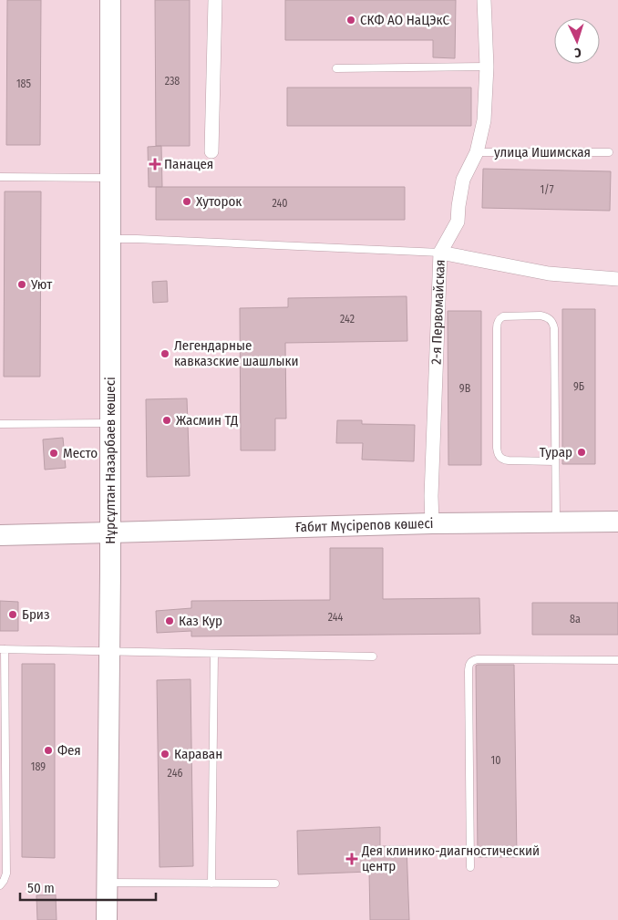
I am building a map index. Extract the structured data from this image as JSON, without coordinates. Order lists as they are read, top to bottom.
{
  "streets": {
    "main road": ["Нұрсұлтан Назарбаев көшесі", "Ғабит Мүсірепов көшесі"],
    "street": ["2-я Первомайская"],
    "lane": ["улица Ишимская"]
  },
  "crossings": [
    ["улица Ишимская", "2-я Первомайская"],
    ["2-я Первомайская", "Ғабит Мүсірепов көшесі"],
    ["Нұрсұлтан Назарбаев көшесі", "Ғабит Мүсірепов көшесі"]
  ],
  "places": {
    "other": [
      "СКФ АО НаЦЭкС",
      "Хуторок",
      "Уют",
      "Легендарные кавказские шашлыки",
      "Жасмин ТД",
      "Турар",
      "Место",
      "Бриз",
      "Каз Кур",
      "Фея",
      "Караван"
    ],
    "health": ["Панацея", "Дея клинико-диагностический центр"]
  },
  "house_numbers": [
    "238",
    "185",
    "1/7",
    "240",
    "242",
    "9Б",
    "9В",
    "244",
    "8а",
    "10",
    "189",
    "246"
  ],
  "scale_bar": "50 m",
  "north": "bottom"
}
